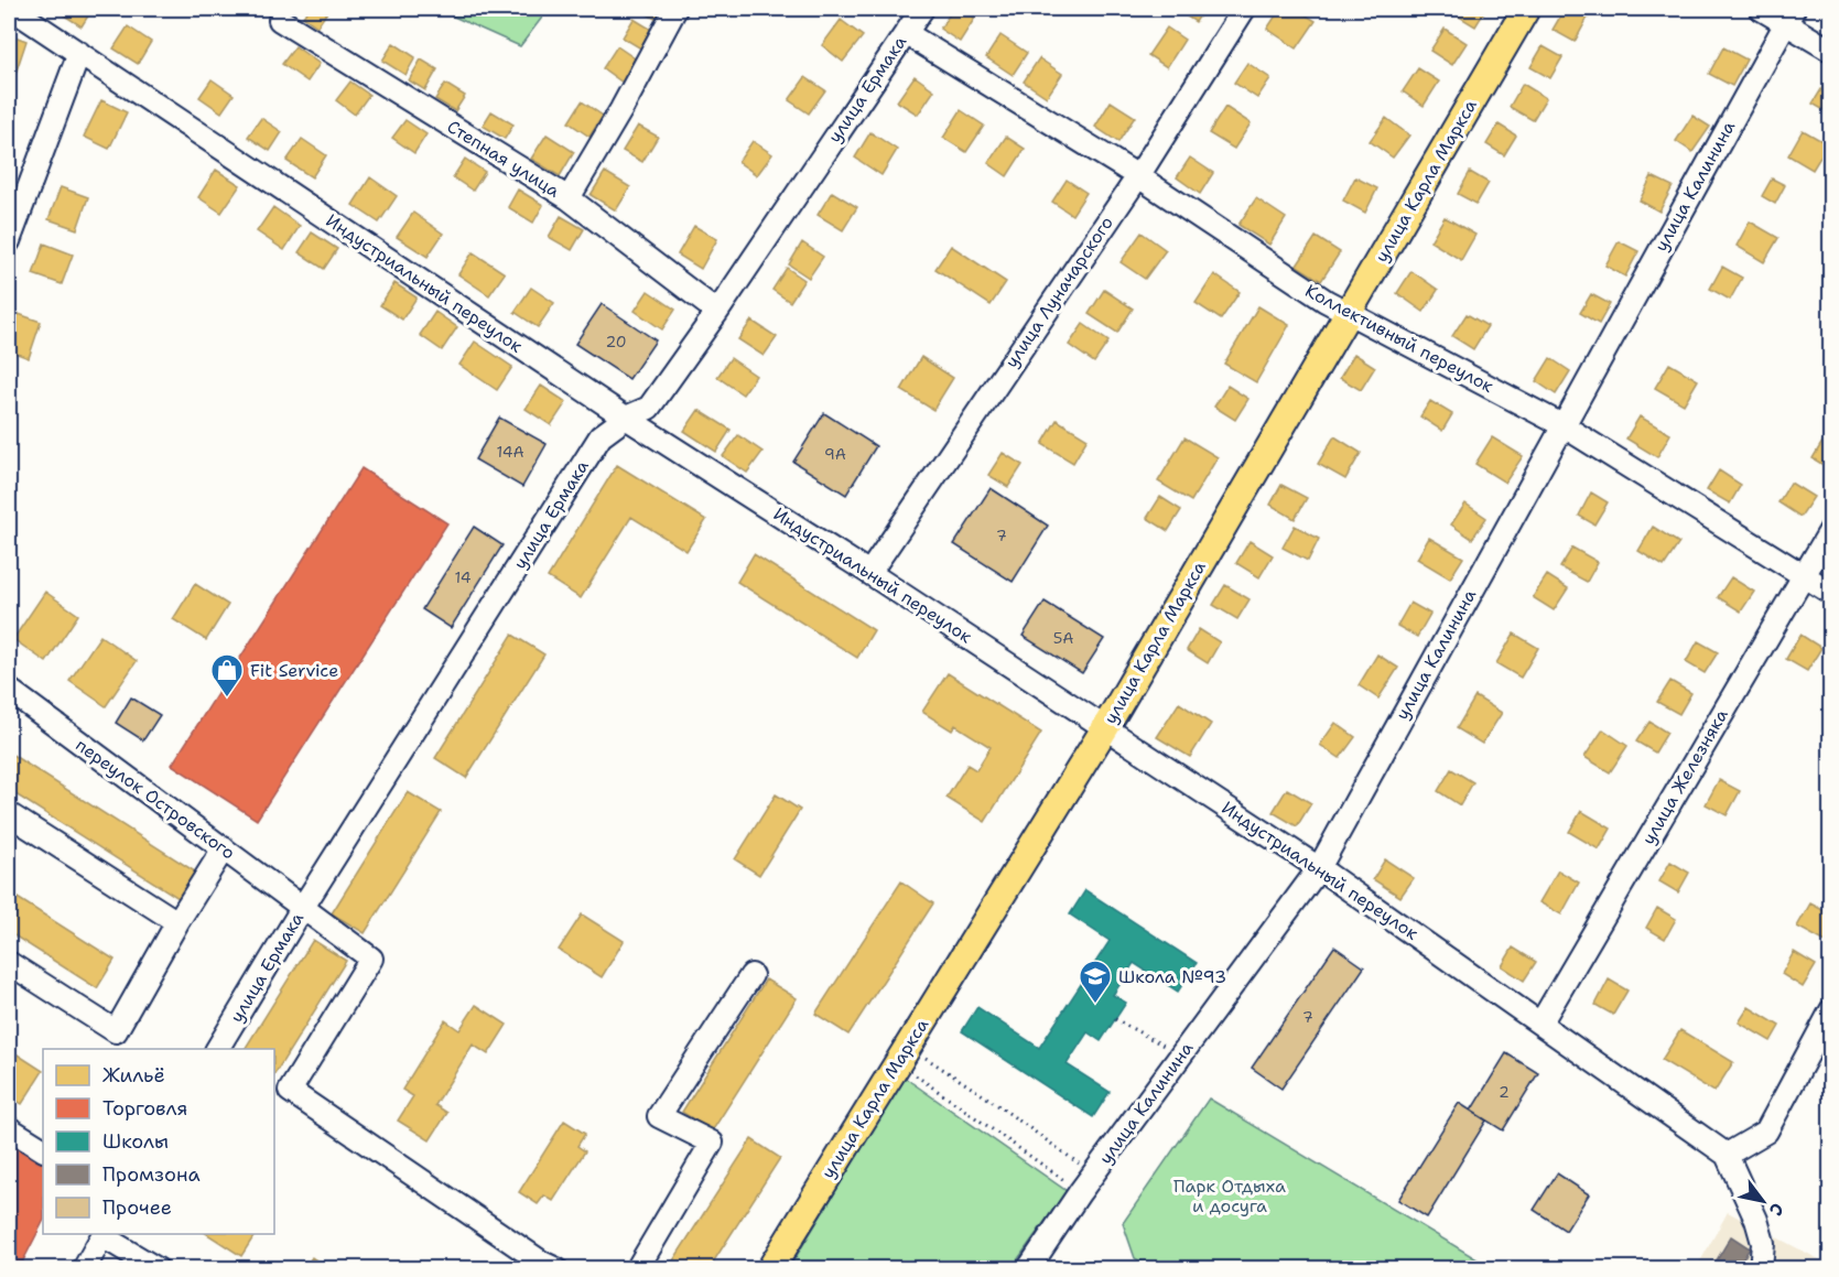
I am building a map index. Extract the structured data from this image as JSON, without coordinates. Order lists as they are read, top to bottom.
{
  "streets": {
    "main road": ["улица Карла Маркса"],
    "street": [
      "улица Ермака",
      "Степная улица",
      "улица Калинина",
      "Индустриальный переулок",
      "улица Луначарского",
      "Коллективный переулок",
      "улица Железняка",
      "переулок Островского"
    ]
  },
  "crossings": [
    ["улица Ермака", "Степная улица"],
    ["улица Ермака", "Индустриальный переулок"],
    ["улица Ермака", "Коллективный переулок"],
    ["улица Ермака", "переулок Островского"],
    ["улица Карла Маркса", "Индустриальный переулок"],
    ["улица Карла Маркса", "Коллективный переулок"],
    ["улица Калинина", "Индустриальный переулок"],
    ["улица Калинина", "Коллективный переулок"],
    ["Индустриальный переулок", "улица Луначарского"],
    ["Индустриальный переулок", "улица Железняка"],
    ["улица Луначарского", "Коллективный переулок"],
    ["Коллективный переулок", "улица Железняка"]
  ],
  "parks": ["Парк Отдыха и досуга"],
  "places": {
    "shop": ["Fit Service"],
    "school or university": ["Школа №93"]
  },
  "house_numbers": [
    "20",
    "14А",
    "9А",
    "7",
    "14",
    "5А",
    "7",
    "2"
  ],
  "legend": [
    "Жильё",
    "Торговля",
    "Школы",
    "Промзона",
    "Прочее"
  ],
  "north": "bottom right"
}
